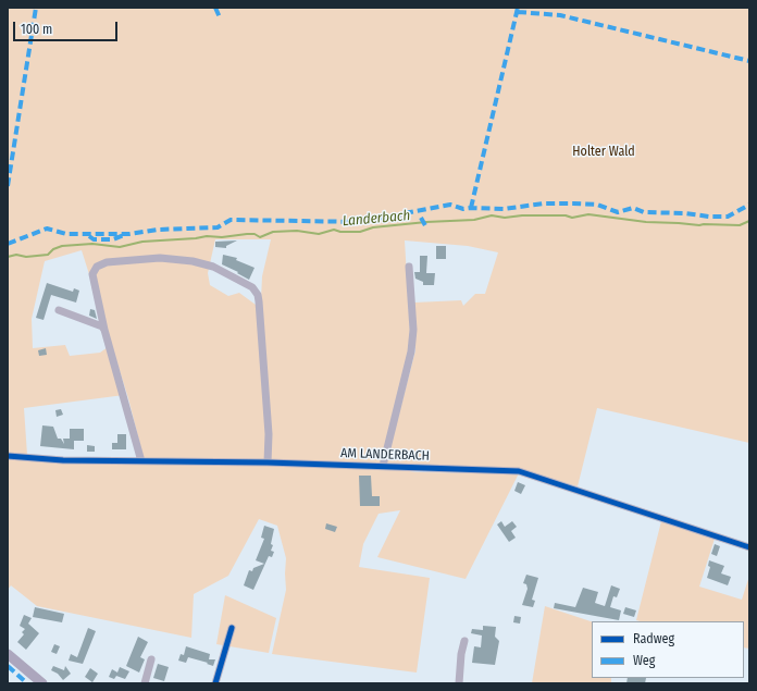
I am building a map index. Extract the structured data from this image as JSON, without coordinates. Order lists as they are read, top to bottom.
{
  "streets": {
    "street": ["AM LANDERBACH"]
  },
  "water": ["Landerbach"],
  "parks": ["Holter Wald"],
  "legend": ["Radweg", "Weg"],
  "scale_bar": "100 m"
}
